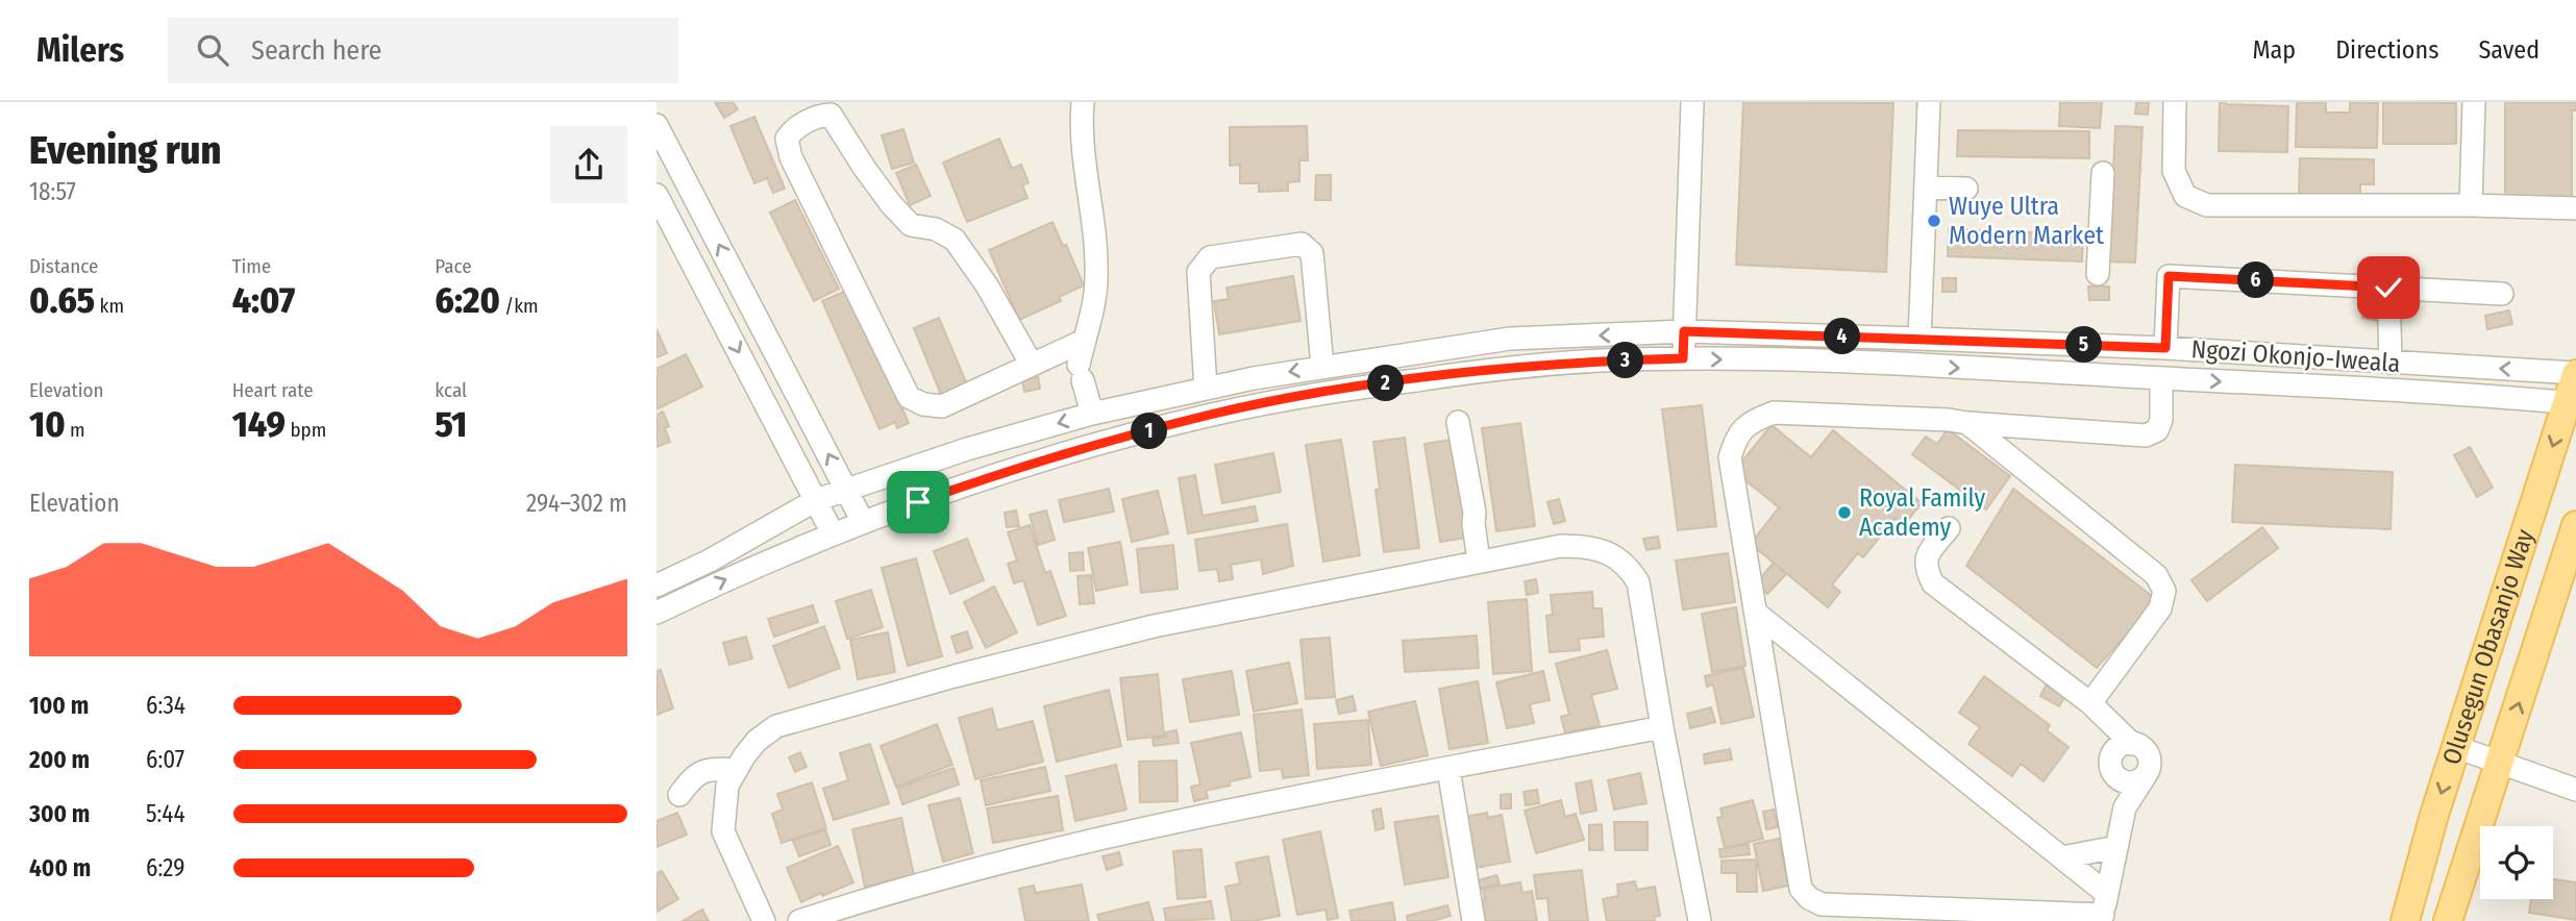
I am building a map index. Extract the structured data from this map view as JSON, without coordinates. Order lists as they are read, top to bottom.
{
  "streets": {
    "main road": ["Olusegun Obasanjo Way"],
    "street": ["Ngozi Okonjo-Iweala"]
  },
  "crossings": [
    ["Ngozi Okonjo-Iweala", "Olusegun Obasanjo Way"]
  ],
  "places": ["Wuye Ultra Modern Market", "Royal Family Academy"],
  "page": {
    "header": "Milers",
    "search": "Search here",
    "nav": ["Map", "Directions", "Saved"],
    "heading": ["Evening run", "18:57"],
    "stats": [
      ["Distance", "0.65 km"],
      ["Time", "4:07"],
      ["Pace", "6:20 /km"],
      ["Elevation", "10 m"],
      ["Heart rate", "149 bpm"],
      ["kcal", "51"]
    ],
    "pins": [
      "6",
      "4",
      "5",
      "3",
      "2",
      "1"
    ],
    "chart": ["Elevation", "294–302 m"],
    "list": [
      {
        "name": "100 m",
        "note": "6:34"
      },
      {
        "name": "200 m",
        "note": "6:07"
      },
      {
        "name": "300 m",
        "note": "5:44"
      },
      {
        "name": "400 m",
        "note": "6:29"
      }
    ]
  }
}
